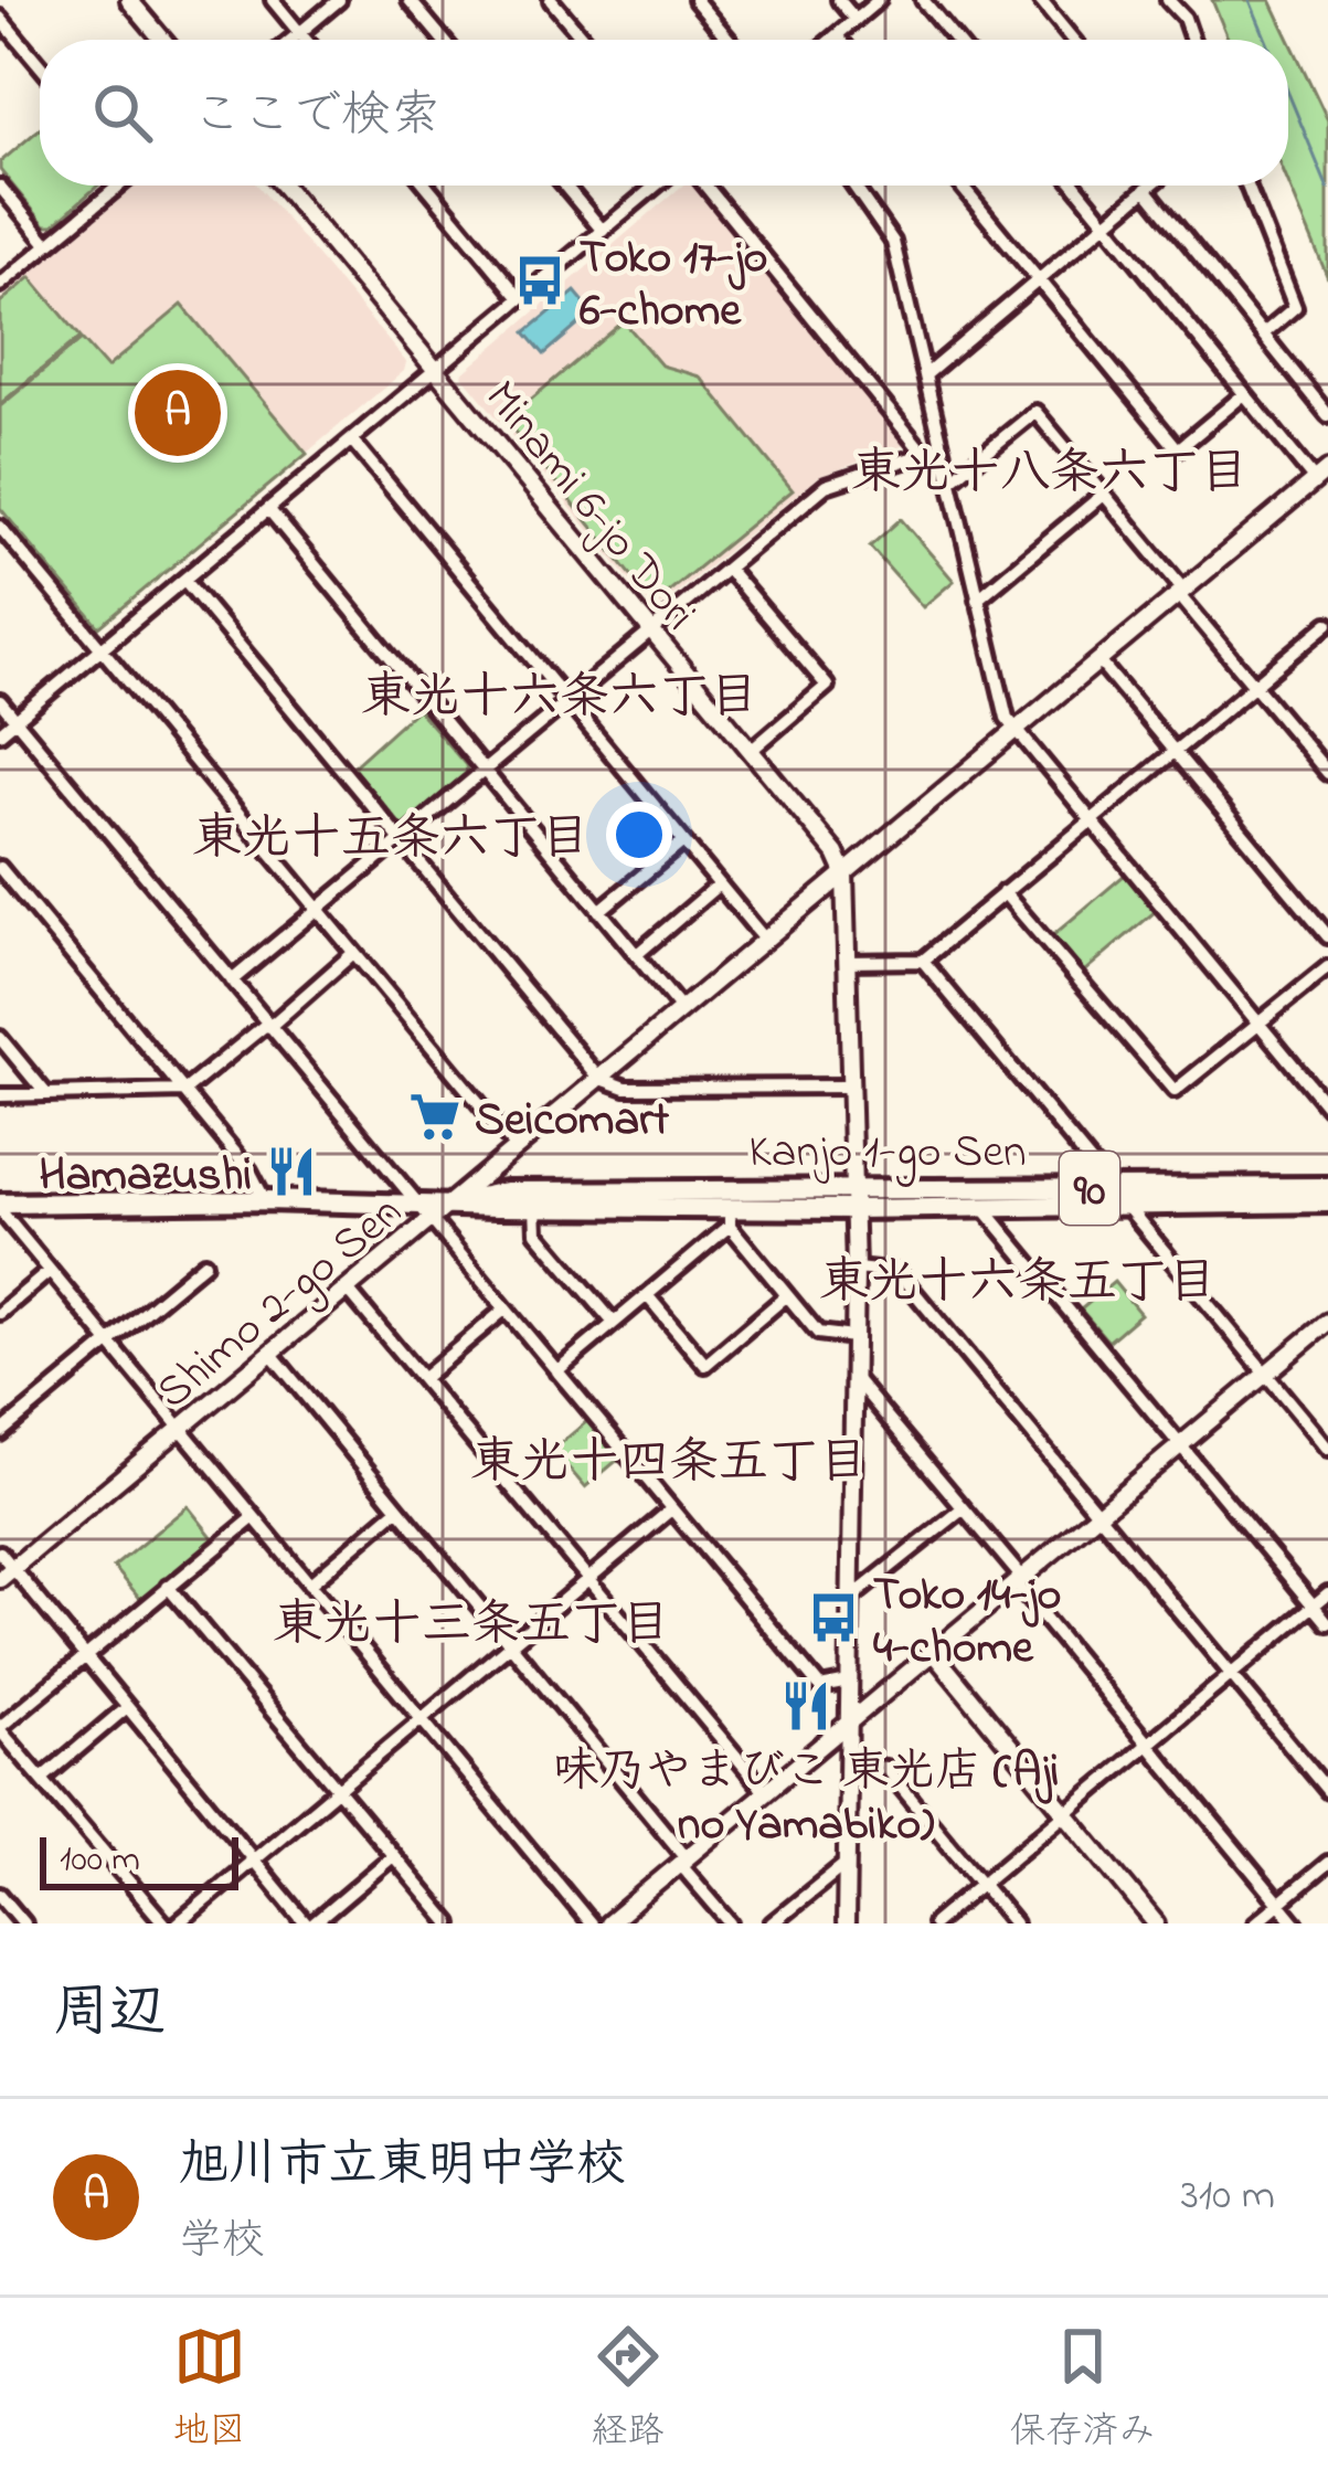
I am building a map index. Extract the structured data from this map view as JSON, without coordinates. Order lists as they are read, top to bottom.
{
  "streets": {
    "main road": ["Kanjo 1-go Sen", "90"],
    "street": ["Minami 6-jo Dori", "Shimo 2-go Sen"]
  },
  "crossings": [
    ["Minami 6-jo Dori", "Shimo 2-go Sen"],
    ["Kanjo 1-go Sen", "Shimo 2-go Sen"]
  ],
  "districts": [
    "東光十八条六丁目",
    "東光十六条六丁目",
    "東光十五条六丁目",
    "東光十六条五丁目",
    "東光十四条五丁目",
    "東光十三条五丁目"
  ],
  "places": {
    "bus stop": ["Toko 17-jo 6-chome", "Toko 14-jo 4-chome"],
    "supermarket": ["Seicomart"],
    "restaurant": ["Hamazushi", "味乃やまびこ 東光店 (Aji no Yamabiko)"]
  },
  "scale_bar": "100 m",
  "page": {
    "search": "ここで検索",
    "pins": "A",
    "scale": "100 m",
    "heading": "周辺",
    "list": [
      {
        "mark": "A",
        "name": "旭川市立東明中学校",
        "note": "学校",
        "value": "310 m"
      }
    ],
    "nav": ["地図", "経路", "保存済み"]
  }
}
